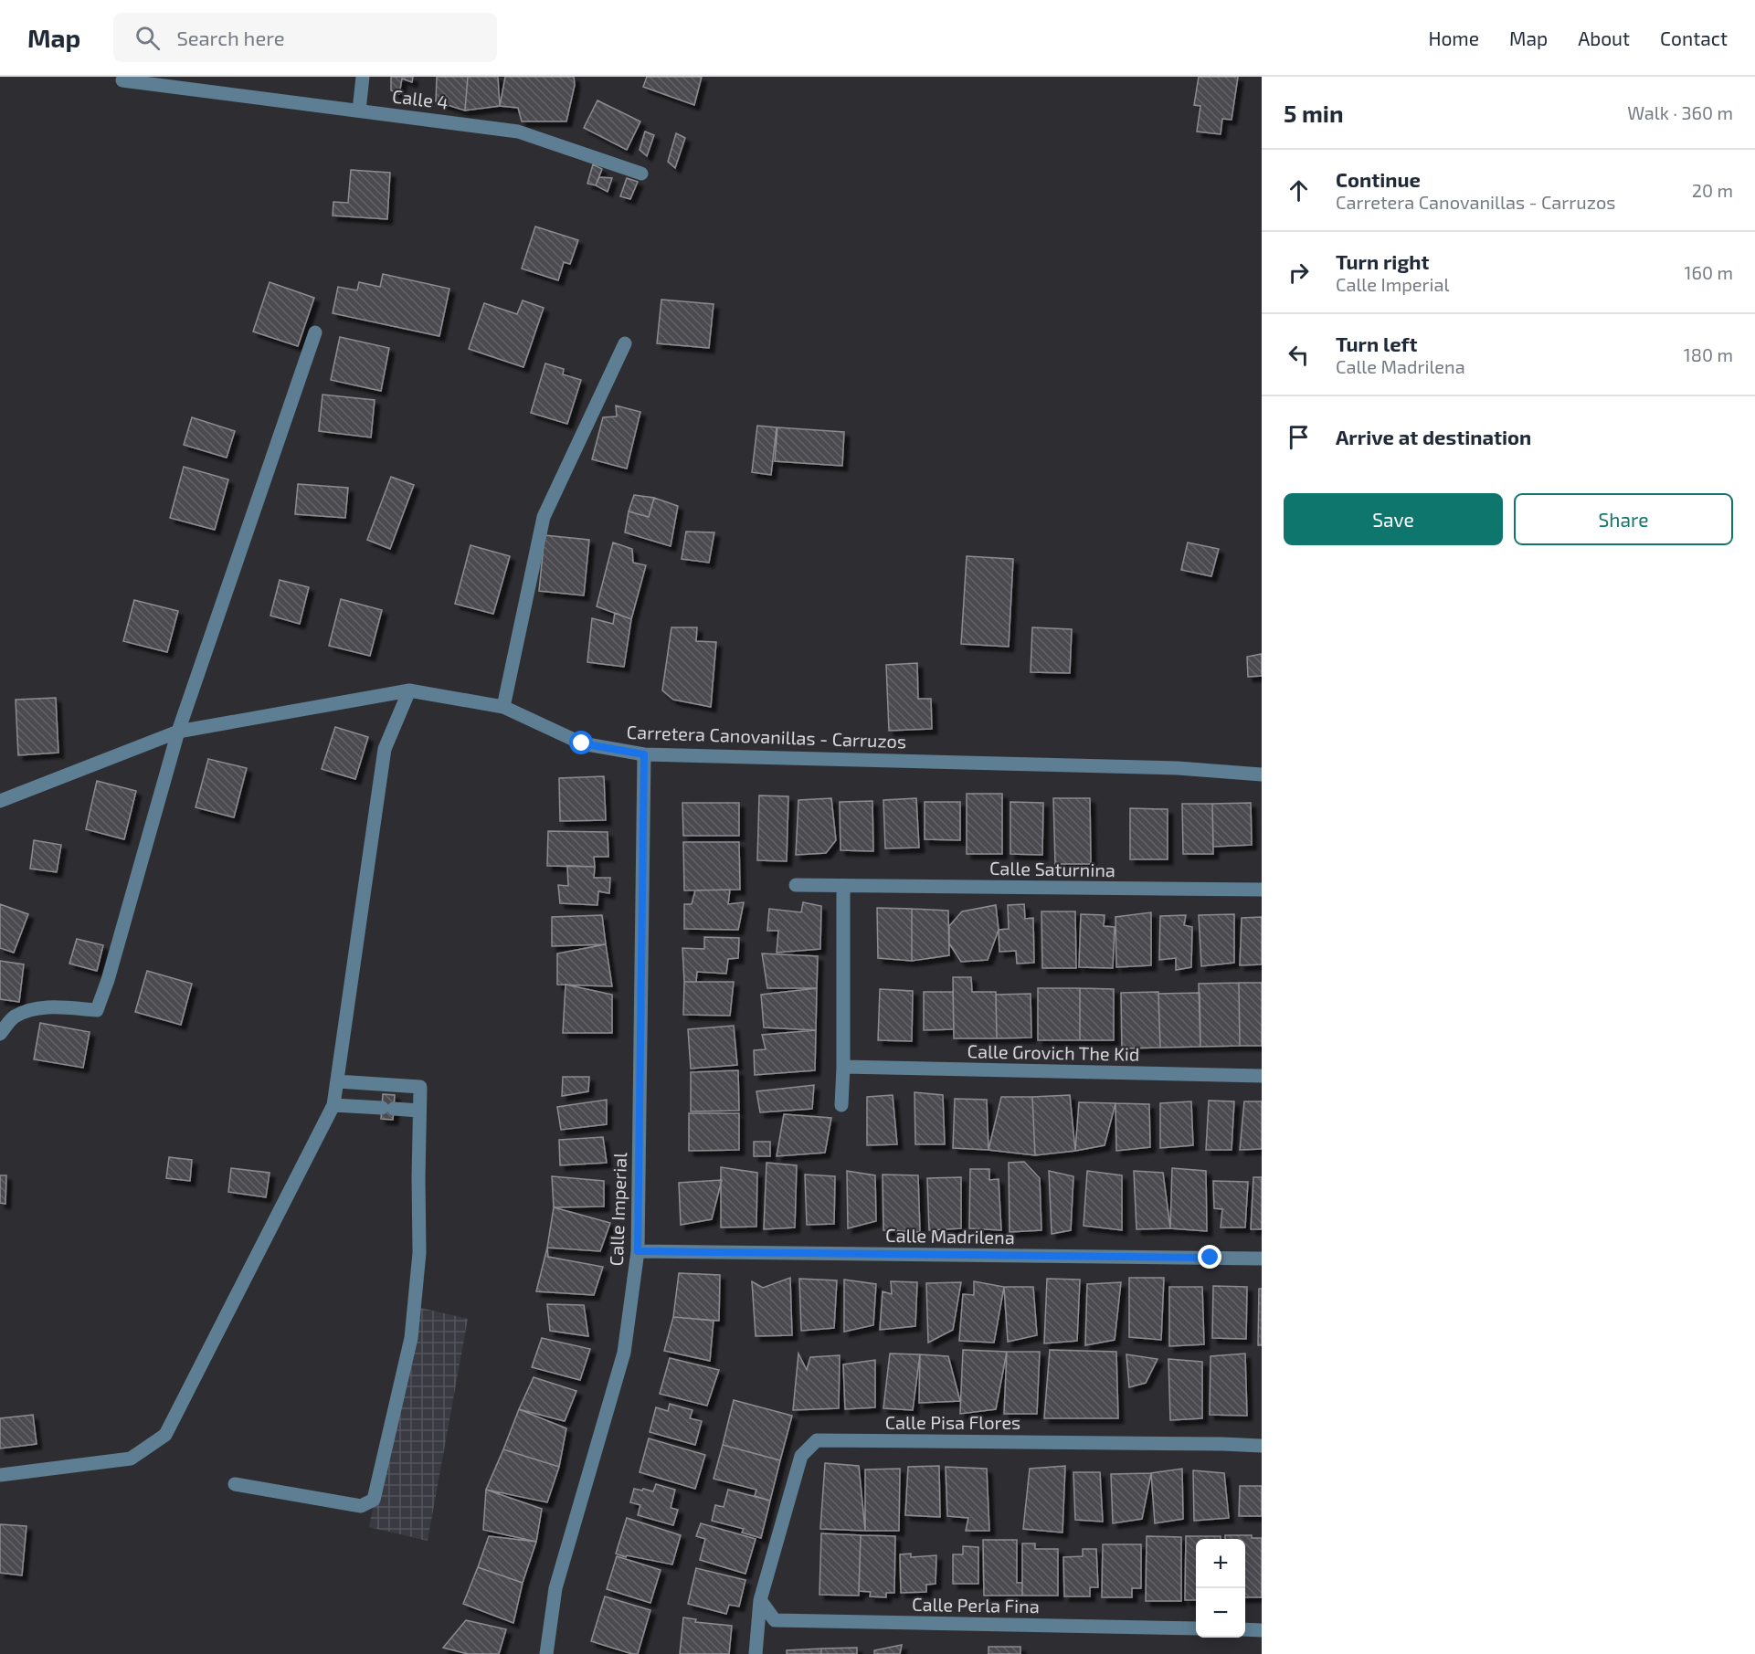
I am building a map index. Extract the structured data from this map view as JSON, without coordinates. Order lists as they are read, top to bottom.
{
  "streets": {
    "street": [
      "Calle 4",
      "Carretera Canovanillas - Carruzos",
      "Calle Saturnina",
      "Calle Grovich The Kid",
      "Calle Imperial",
      "Calle Madrilena",
      "Calle Pisa Flores",
      "Calle Perla Fina"
    ]
  },
  "crossings": [
    ["Carretera Canovanillas - Carruzos", "Calle Imperial"],
    ["Calle Imperial", "Calle Madrilena"],
    ["Calle Pisa Flores", "Calle Perla Fina"]
  ],
  "page": {
    "header": "Map",
    "search": "Search here",
    "nav": [
      "Home",
      "Map",
      "About",
      "Contact"
    ],
    "heading": ["5 min", "Walk · 360 m"],
    "list": [
      ["Continue", "Carretera Canovanillas - Carruzos", "20 m"],
      ["Turn right", "Calle Imperial", "160 m"],
      ["Turn left", "Calle Madrilena", "180 m"],
      "Arrive at destination"
    ],
    "buttons": ["Save", "Share"],
    "map_buttons": ["+", "−"]
  }
}
